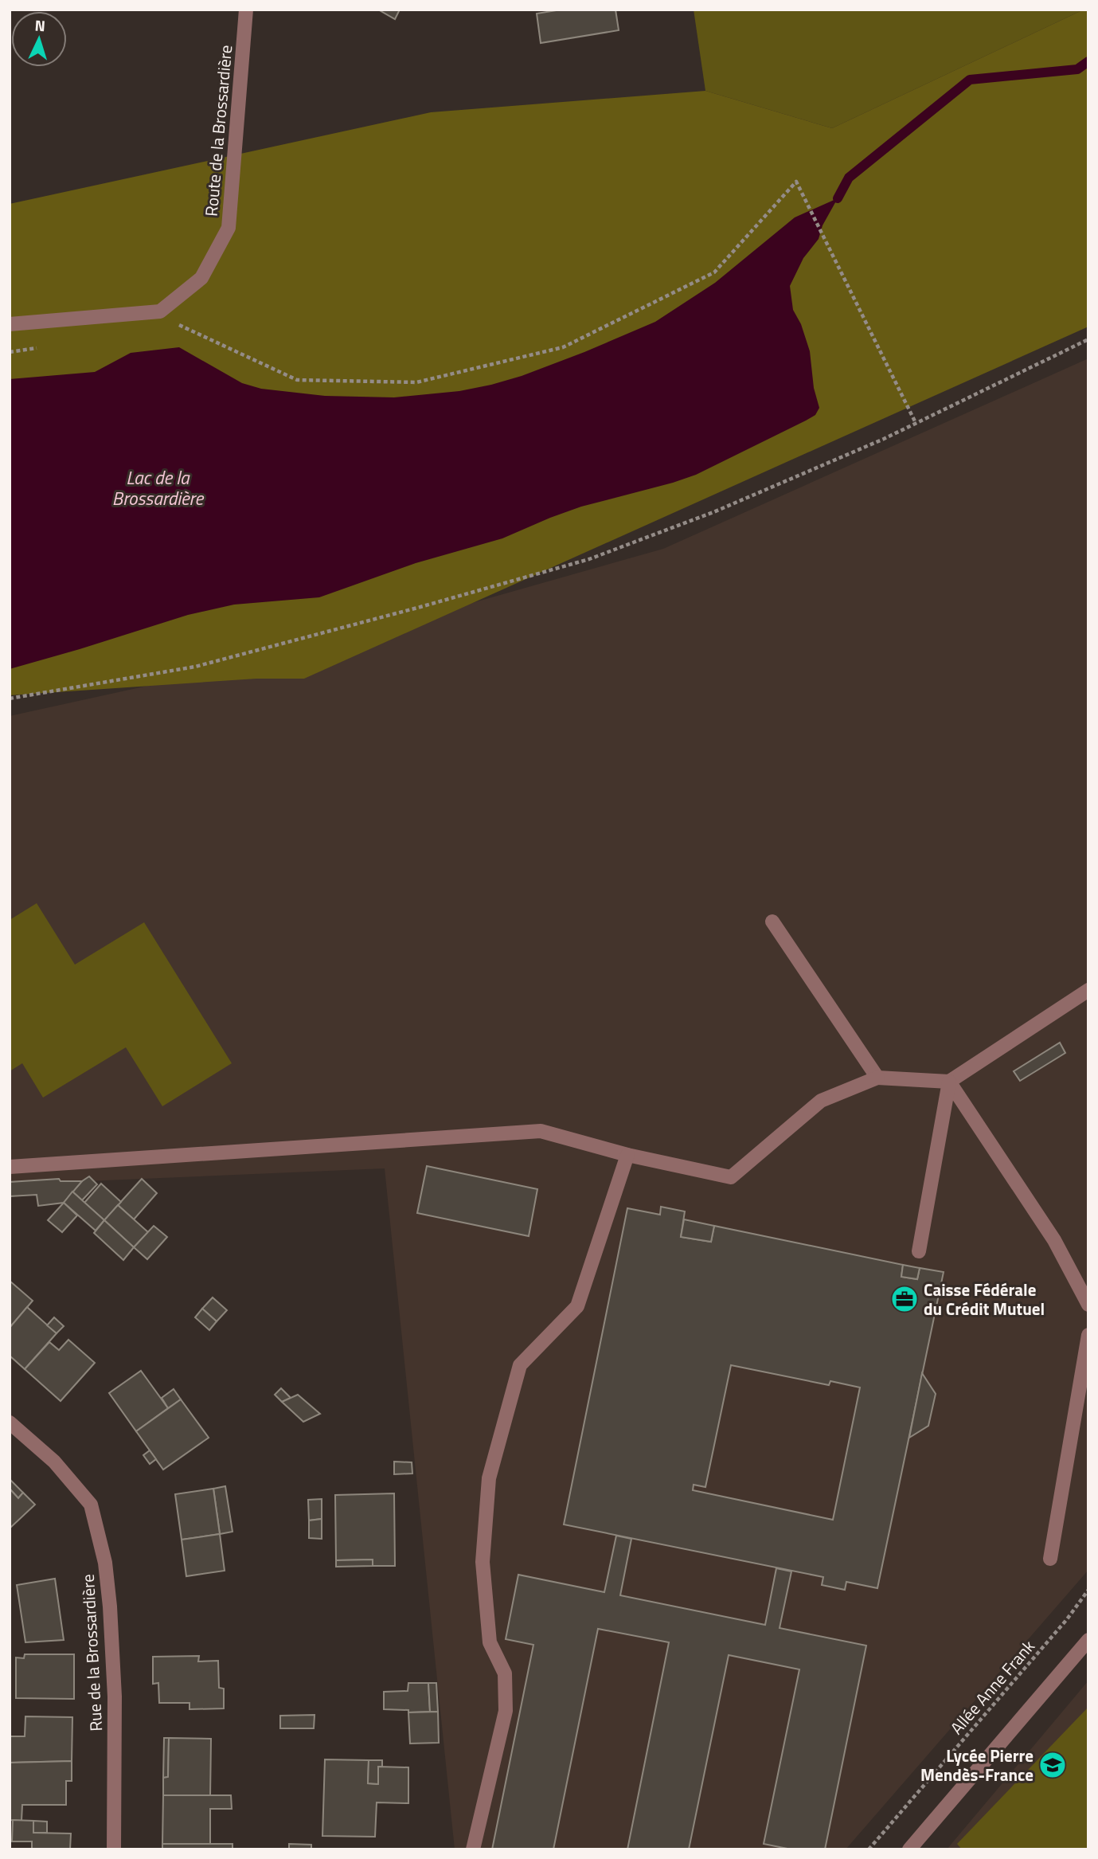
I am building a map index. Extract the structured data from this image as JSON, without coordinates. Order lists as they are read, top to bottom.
{
  "streets": {
    "street": ["Route de la Brossardière", "Rue de la Brossardière"],
    "path": ["Allée Anne Frank"]
  },
  "water": ["Lac de la Brossardière"],
  "places": {
    "office": ["Caisse Fédérale du Crédit Mutuel"],
    "school or university": ["Lycée Pierre Mendès-France"]
  },
  "north": "top"
}
